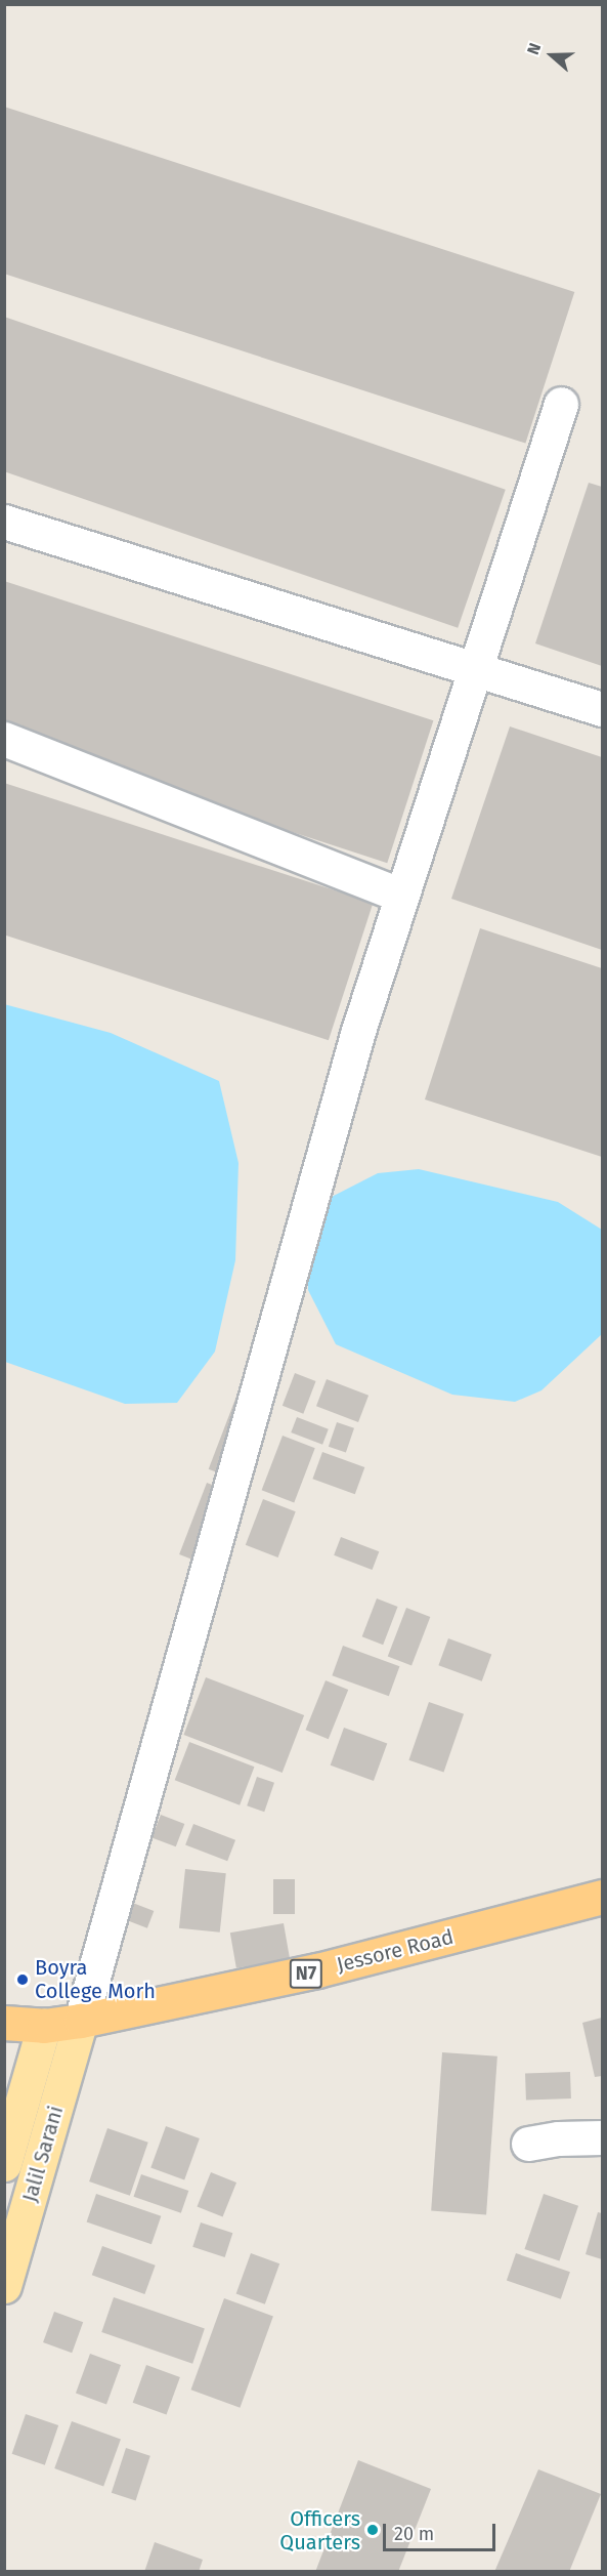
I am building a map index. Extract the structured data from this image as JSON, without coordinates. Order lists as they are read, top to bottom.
{
  "streets": {
    "highway": ["Jessore Road", "N7"],
    "main road": ["Jalil Sarani"]
  },
  "crossings": [
    ["Jessore Road", "Jalil Sarani"]
  ],
  "places": ["Boyra College Morh", "Officers Quarters"],
  "scale_bar": "20 m",
  "north": "left"
}
